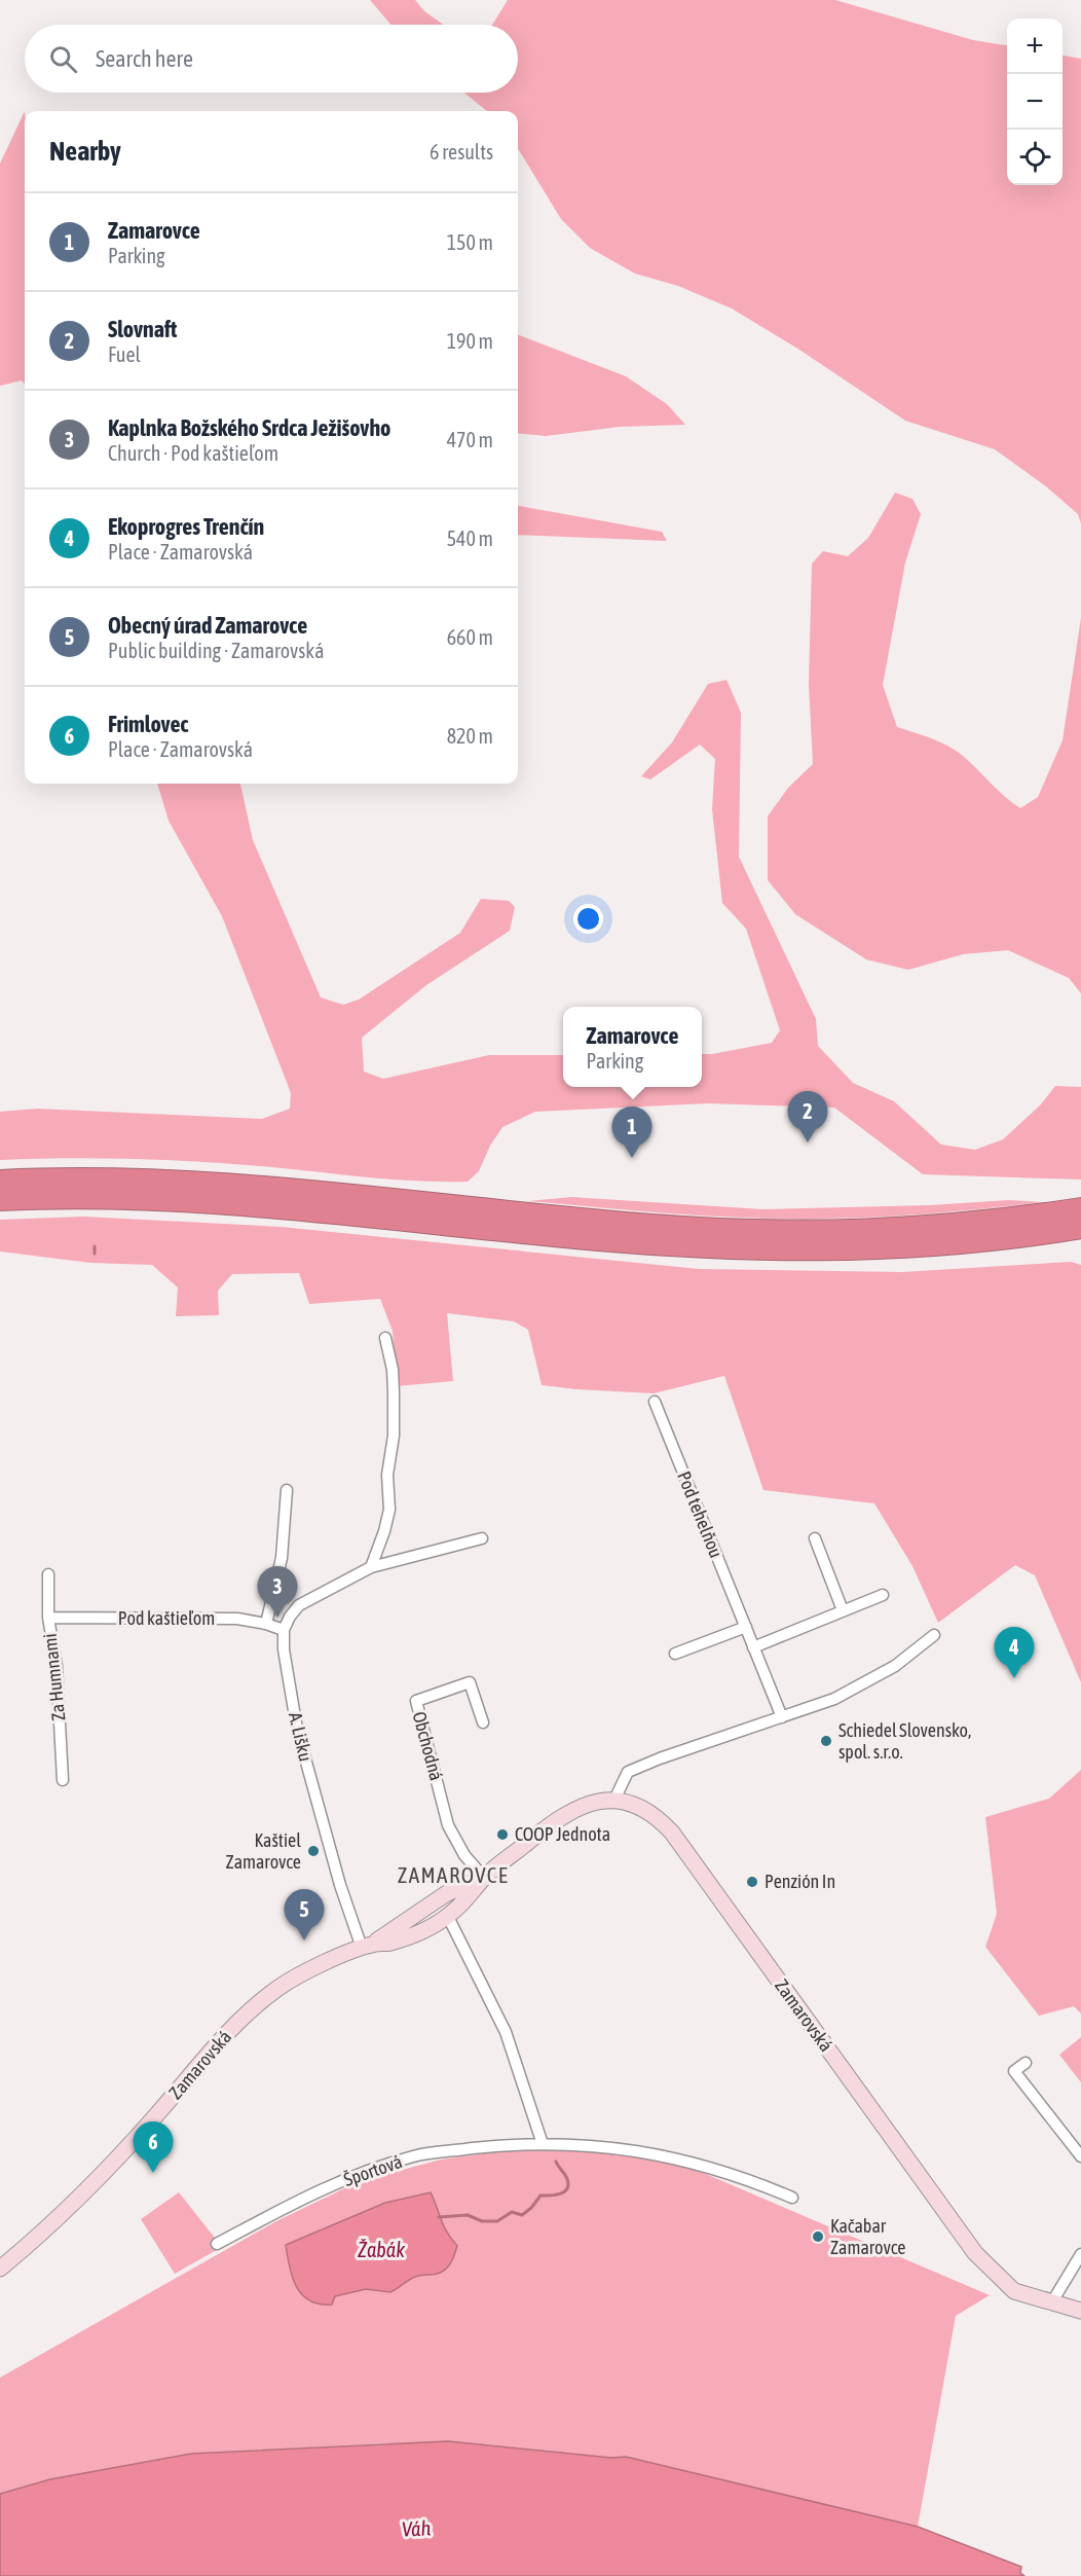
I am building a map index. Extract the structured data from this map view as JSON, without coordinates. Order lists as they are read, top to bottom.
{
  "streets": {
    "main road": ["Zamarovská"],
    "street": [
      "Pod tehelňou",
      "Pod kaštieľom",
      "Za Humnami",
      "A. Lišku",
      "Obchodná",
      "Športová"
    ]
  },
  "crossings": [
    ["Pod kaštieľom", "Za Humnami"],
    ["Pod kaštieľom", "A. Lišku"],
    ["A. Lišku", "Zamarovská"],
    ["Obchodná", "Zamarovská"]
  ],
  "districts": ["ZAMAROVCE"],
  "water": ["Žabák", "Váh"],
  "places": [
    "Schiedel Slovensko, spol. s.r.o.",
    "COOP Jednota",
    "Kaštiel Zamarovce",
    "Penzión In",
    "Kačabar Zamarovce"
  ],
  "page": {
    "map_buttons": ["+", "−"],
    "search": "Search here",
    "heading": ["Nearby", "6 results"],
    "list": [
      {
        "mark": "1",
        "name": "Zamarovce",
        "note": "Parking",
        "value": "150 m"
      },
      {
        "mark": "2",
        "name": "Slovnaft",
        "note": "Fuel",
        "value": "190 m"
      },
      {
        "mark": "3",
        "name": "Kaplnka Božského Srdca Ježišovho",
        "note": "Church · Pod kaštieľom",
        "value": "470 m"
      },
      {
        "mark": "4",
        "name": "Ekoprogres Trenčín",
        "note": "Place · Zamarovská",
        "value": "540 m"
      },
      {
        "mark": "5",
        "name": "Obecný úrad Zamarovce",
        "note": "Public building · Zamarovská",
        "value": "660 m"
      },
      {
        "mark": "6",
        "name": "Frimlovec",
        "note": "Place · Zamarovská",
        "value": "820 m"
      }
    ],
    "popup": ["Zamarovce", "Parking"],
    "pins": [
      "2",
      "1",
      "3",
      "4",
      "5",
      "6"
    ]
  }
}
